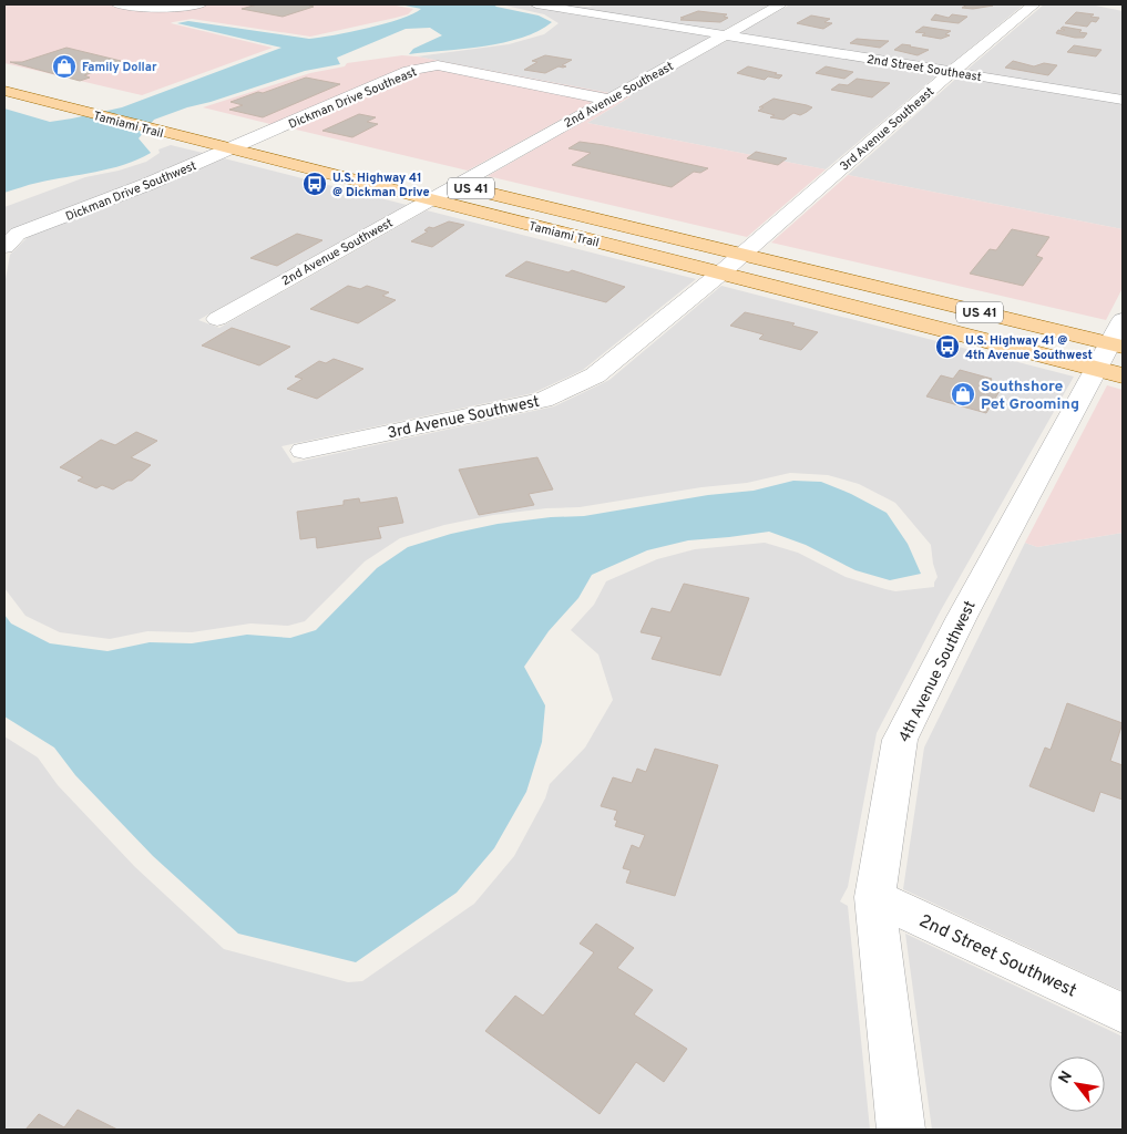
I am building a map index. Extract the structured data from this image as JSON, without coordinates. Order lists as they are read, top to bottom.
{
  "streets": {
    "main road": ["Tamiami Trail", "US 41"],
    "street": [
      "2nd Street Southeast",
      "2nd Avenue Southeast",
      "Dickman Drive Southeast",
      "3rd Avenue Southeast",
      "Dickman Drive Southwest",
      "2nd Avenue Southwest",
      "3rd Avenue Southwest",
      "4th Avenue Southwest",
      "2nd Street Southwest"
    ]
  },
  "crossings": [
    ["2nd Street Southeast", "2nd Avenue Southeast"],
    ["2nd Street Southeast", "3rd Avenue Southeast"],
    ["2nd Avenue Southeast", "Dickman Drive Southeast"],
    ["2nd Avenue Southeast", "Tamiami Trail"],
    ["2nd Avenue Southeast", "2nd Avenue Southwest"],
    ["Dickman Drive Southeast", "Dickman Drive Southwest"],
    ["Tamiami Trail", "3rd Avenue Southeast"],
    ["Tamiami Trail", "Dickman Drive Southwest"],
    ["Tamiami Trail", "2nd Avenue Southwest"],
    ["Tamiami Trail", "3rd Avenue Southwest"],
    ["Tamiami Trail", "4th Avenue Southwest"],
    ["3rd Avenue Southeast", "3rd Avenue Southwest"],
    ["4th Avenue Southwest", "2nd Street Southwest"]
  ],
  "places": {
    "shop": ["Family Dollar", "Southshore Pet Grooming"],
    "bus stop": ["U.S. Highway 41 @ Dickman Drive", "U.S. Highway 41 @ 4th Avenue Southwest"]
  },
  "north": "top left"
}
